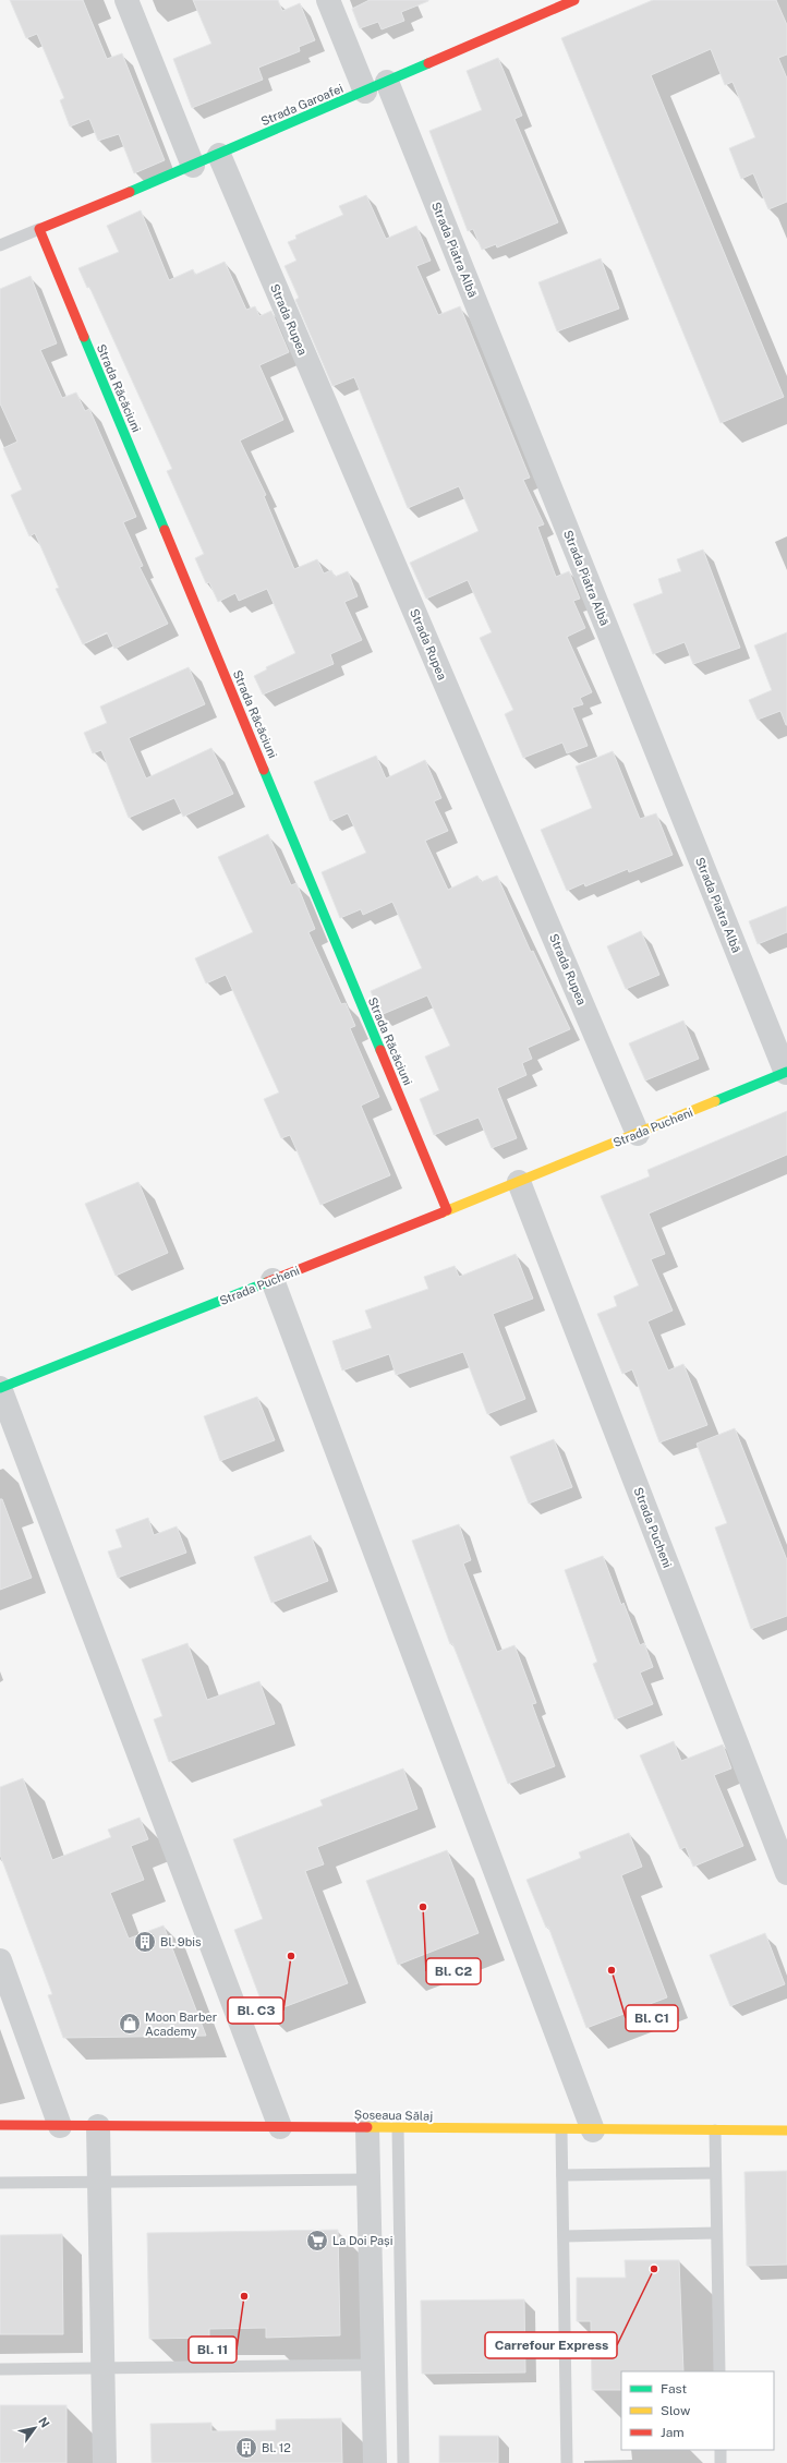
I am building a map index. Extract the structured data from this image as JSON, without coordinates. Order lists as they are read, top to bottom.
{
  "streets": {
    "street": [
      "Strada Garoafei",
      "Strada Piatra Albă",
      "Strada Rupea",
      "Strada Răcăciuni",
      "Strada Pucheni",
      "Șoseaua Sălaj"
    ]
  },
  "crossings": [
    ["Strada Garoafei", "Strada Piatra Albă"],
    ["Strada Garoafei", "Strada Rupea"],
    ["Strada Garoafei", "Strada Răcăciuni"],
    ["Strada Piatra Albă", "Strada Pucheni"],
    ["Strada Rupea", "Strada Pucheni"],
    ["Strada Răcăciuni", "Strada Pucheni"]
  ],
  "places": {
    "other": [
      "Bl. C2",
      "Bl. C3",
      "Bl. C1",
      "Carrefour Express",
      "Bl. 11"
    ],
    "building": ["Bl. 9bis", "Bl. 12"],
    "shop": ["Moon Barber Academy"],
    "supermarket": ["La Doi Pași"]
  },
  "legend": ["Fast", "Slow", "Jam"],
  "north": "top right"
}
